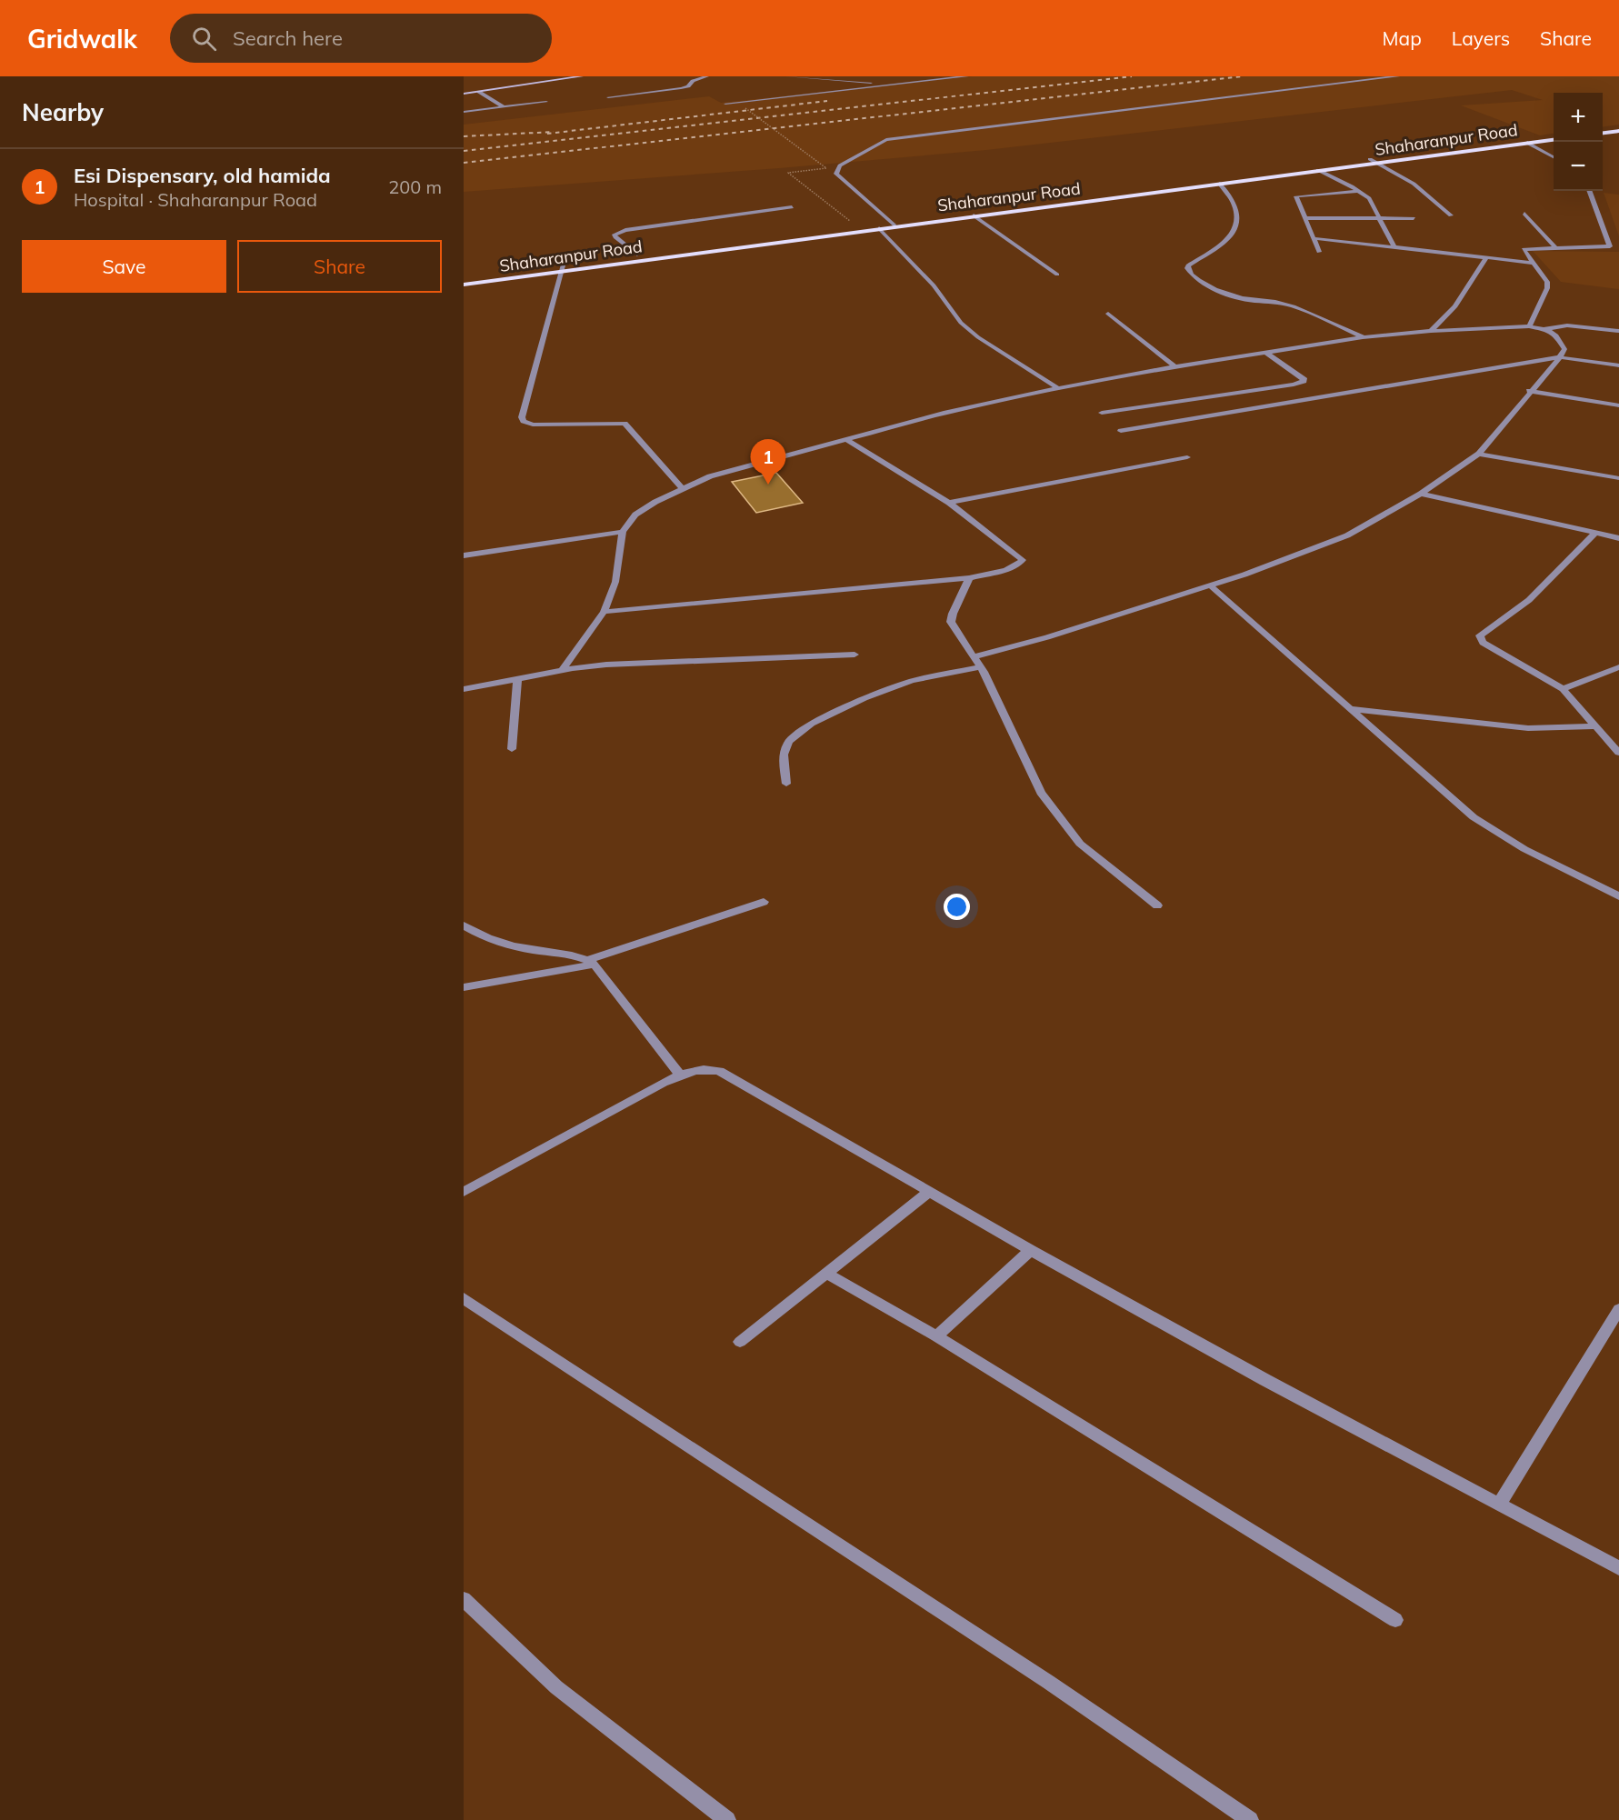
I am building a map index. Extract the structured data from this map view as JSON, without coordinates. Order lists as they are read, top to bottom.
{
  "streets": {
    "main road": ["Shaharanpur Road"]
  },
  "page": {
    "header": "Gridwalk",
    "search": "Search here",
    "nav": ["Map", "Layers", "Share"],
    "heading": "Nearby",
    "map_buttons": ["+", "−"],
    "list": [
      {
        "mark": "1",
        "name": "Esi Dispensary, old hamida",
        "note": "Hospital · Shaharanpur Road",
        "value": "200 m"
      }
    ],
    "buttons": ["Save", "Share"],
    "pins": "1"
  }
}
